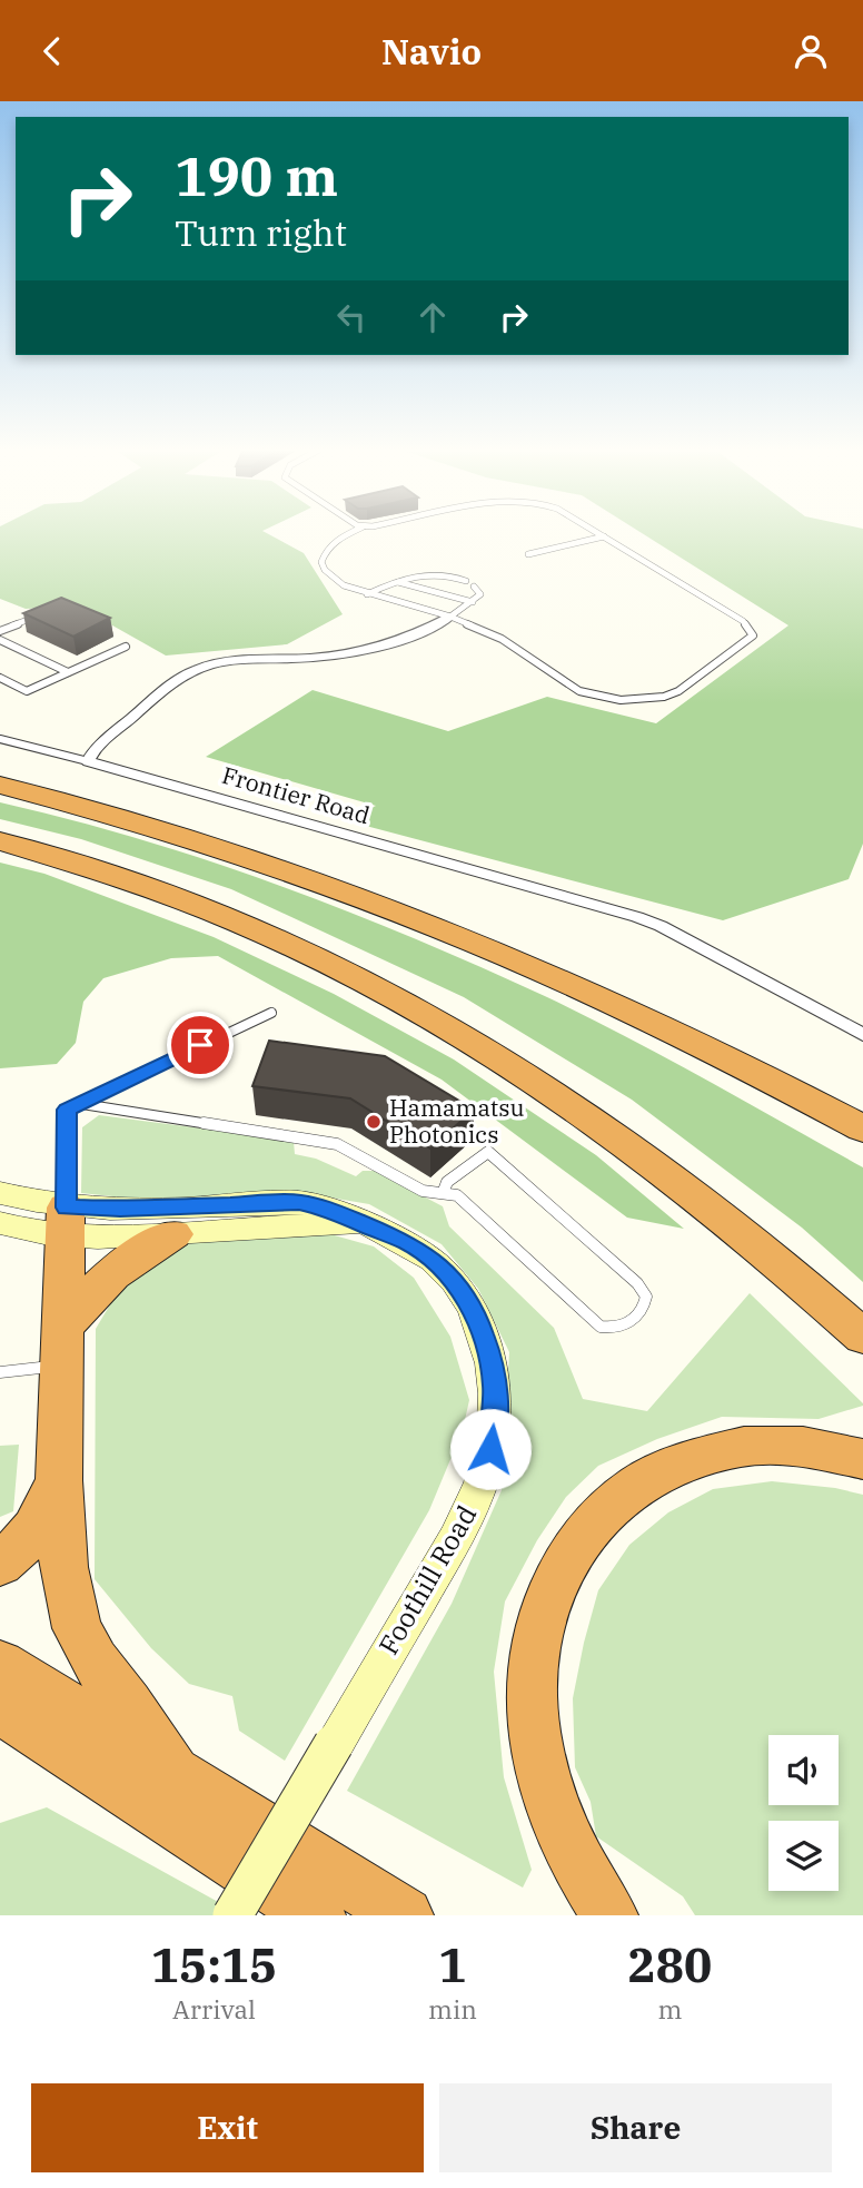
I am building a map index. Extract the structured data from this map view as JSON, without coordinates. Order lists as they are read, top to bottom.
{
  "streets": {
    "street": ["Frontier Road", "Foothill Road"]
  },
  "places": ["Hamamatsu Photonics"],
  "page": {
    "header": "Navio",
    "turn": ["190 m", "Turn right"],
    "eta": [
      "15:15",
      "Arrival",
      "1",
      "min",
      "280",
      "m"
    ],
    "buttons": ["Exit", "Share"]
  }
}
